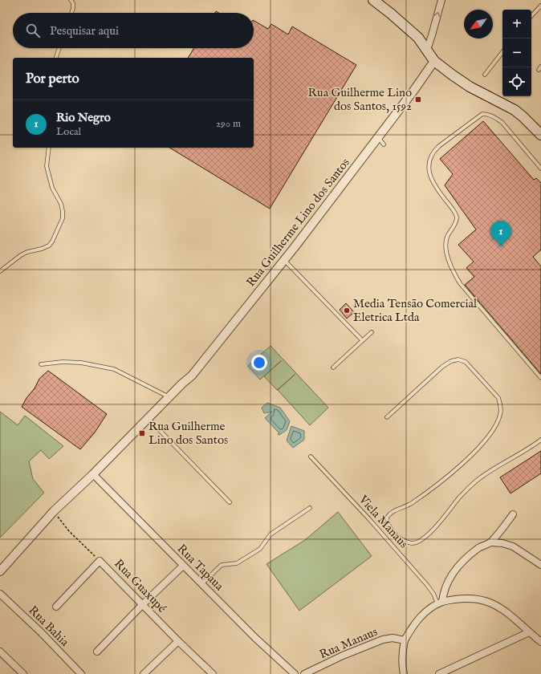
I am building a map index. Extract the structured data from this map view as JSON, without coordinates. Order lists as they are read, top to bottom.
{
  "streets": {
    "street": [
      "Rua Guilherme Lino dos Santos",
      "Rua Tapaua",
      "Rua Guaxupé",
      "Rua Bahia",
      "Rua Manaus"
    ],
    "lane": ["Viela Manaus"]
  },
  "crossings": [
    ["Rua Guilherme Lino dos Santos", "Rua Tapaua"],
    ["Rua Guilherme Lino dos Santos", "Rua Guaxupé"]
  ],
  "places": {
    "transit": ["Rua Guilherme Lino dos Santos, 1592", "Rua Guilherme Lino dos Santos"],
    "other": ["Media Tensão Comercial Eletrica Ltda"]
  },
  "north": "bottom left",
  "page": {
    "map_buttons": ["+", "−"],
    "search": "Pesquisar aqui",
    "heading": "Por perto",
    "list": [
      {
        "mark": "1",
        "name": "Rio Negro",
        "note": "Local",
        "value": "290 m"
      }
    ],
    "pins": "1"
  }
}
